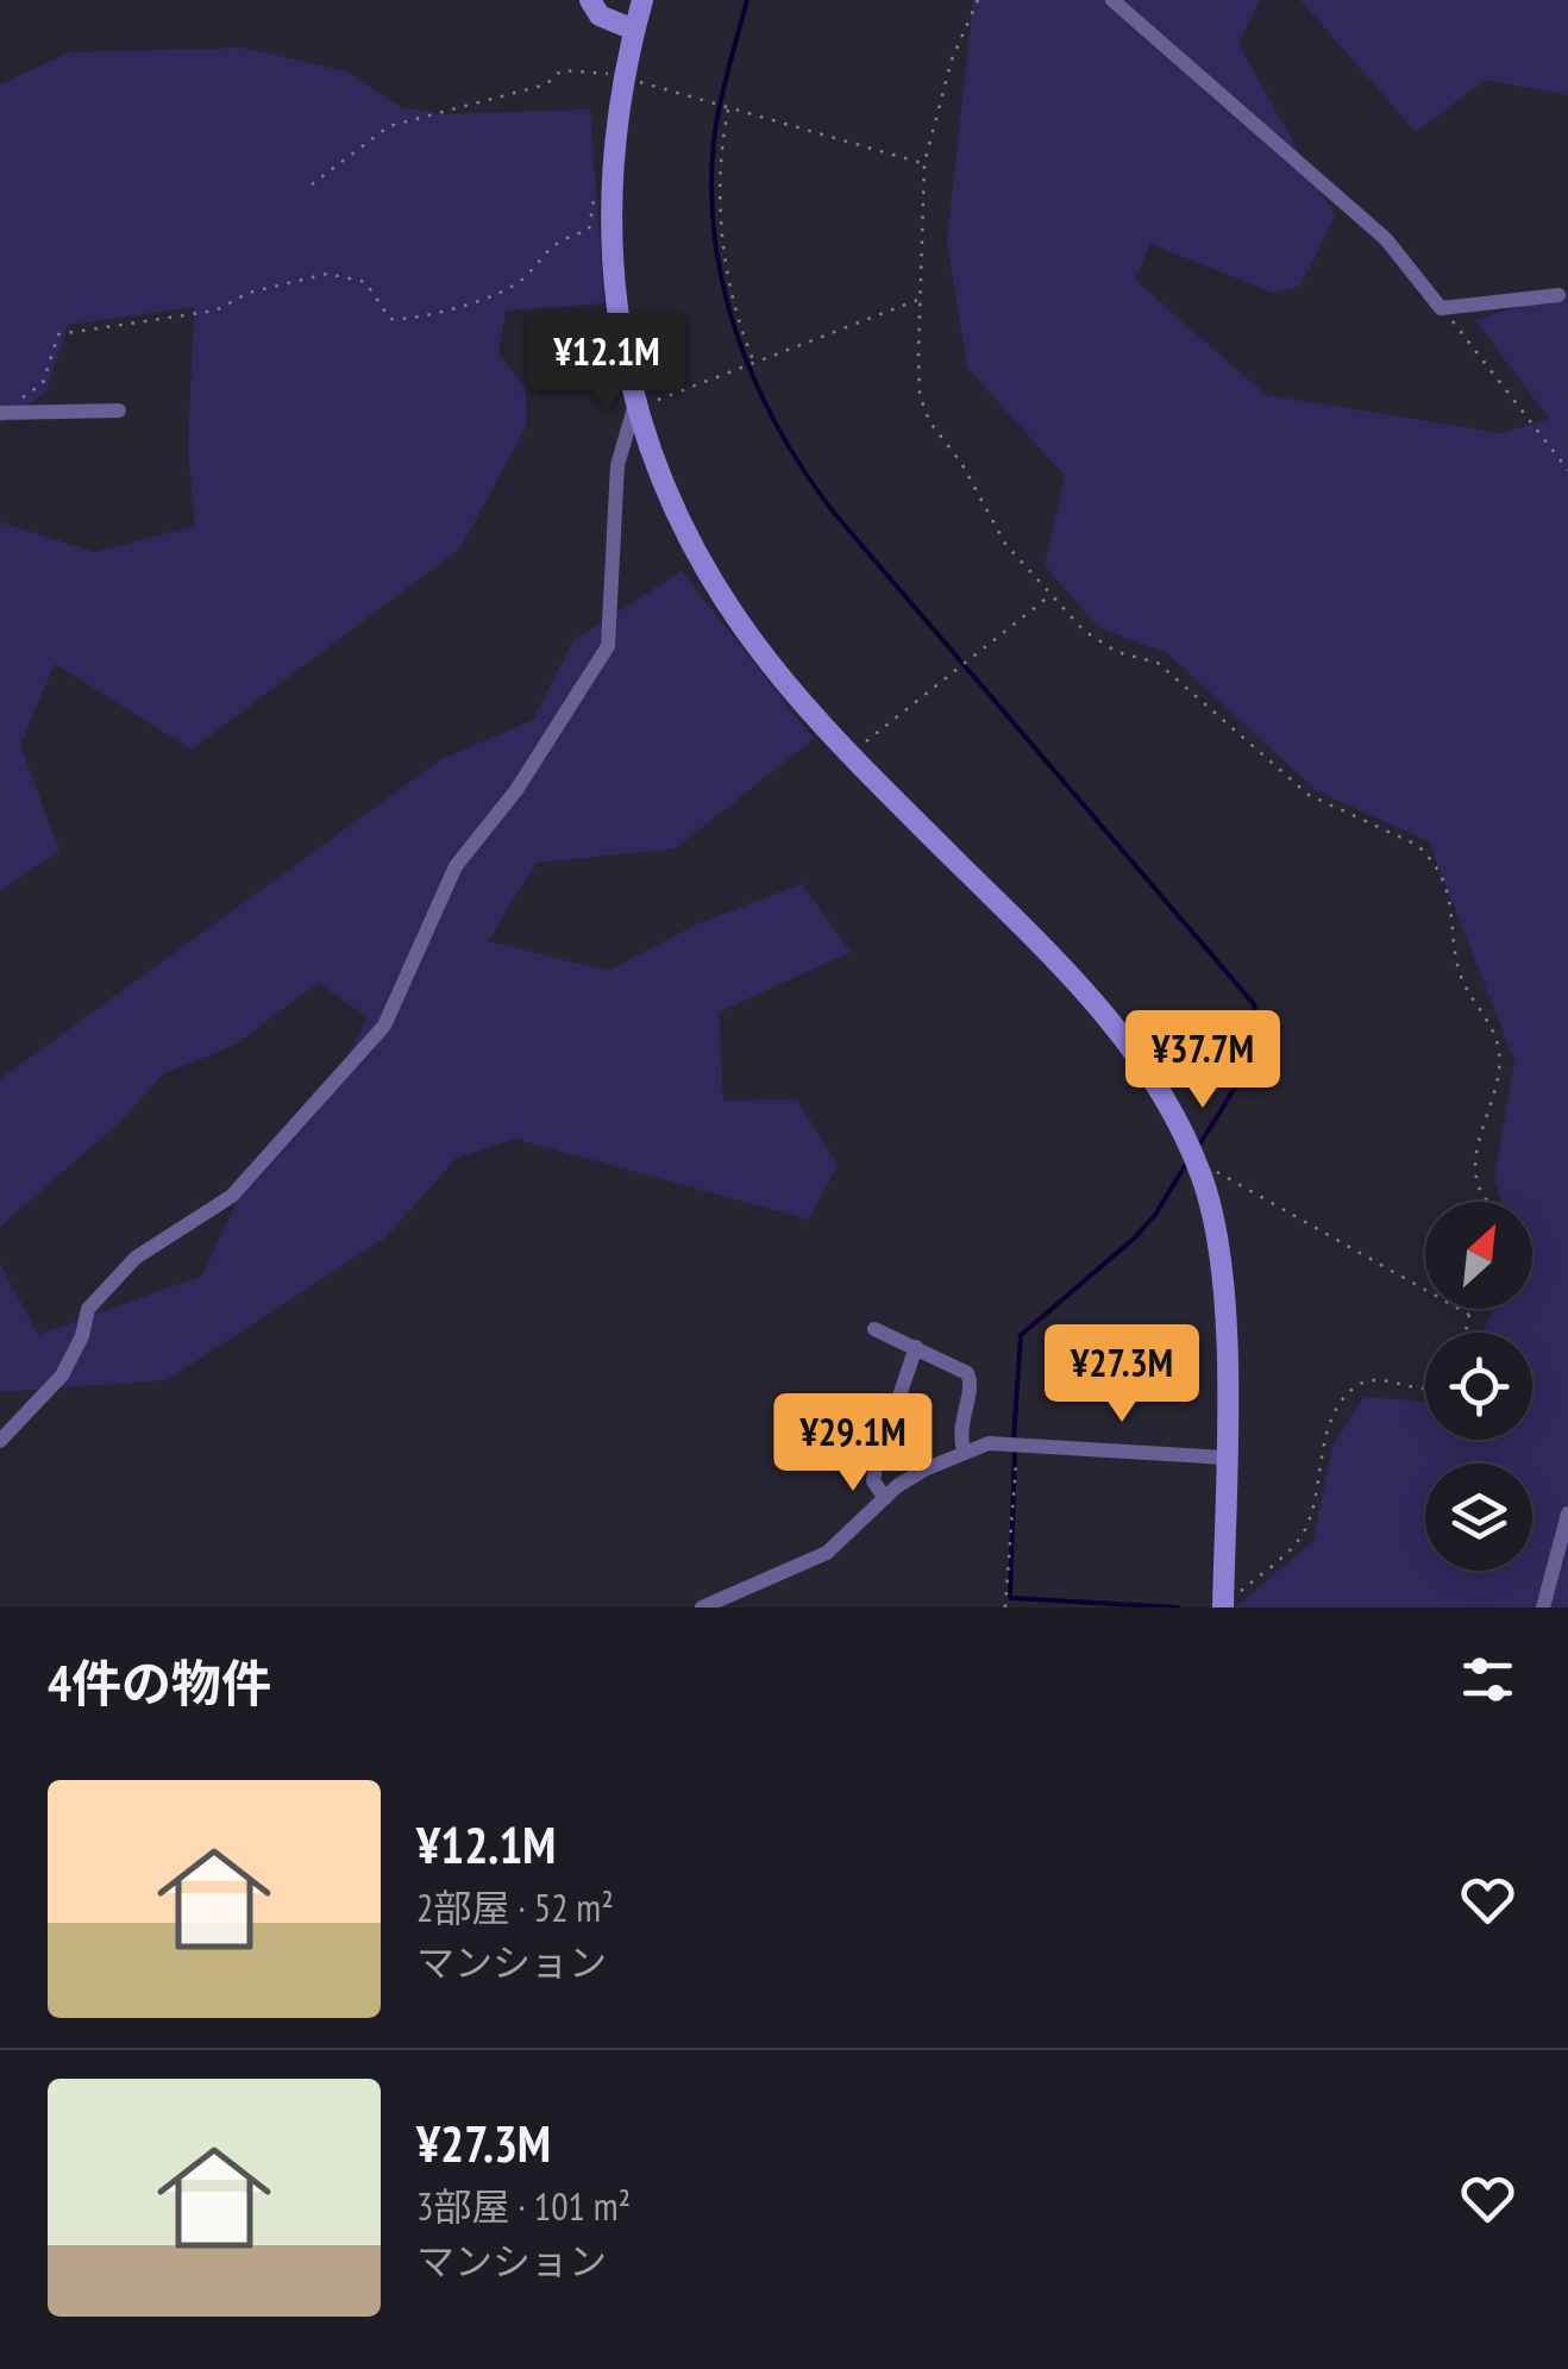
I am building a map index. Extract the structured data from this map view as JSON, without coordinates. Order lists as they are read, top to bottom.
{
  "north": "top right",
  "page": {
    "price": [
      "¥12.1M",
      "¥37.7M",
      "¥27.3M",
      "¥29.1M"
    ],
    "heading": "4件の物件",
    "list": [
      {
        "name": "¥12.1M",
        "note": "2部屋 · 52 m² · マンション"
      },
      {
        "name": "¥27.3M",
        "note": "3部屋 · 101 m² · マンション"
      }
    ]
  }
}
